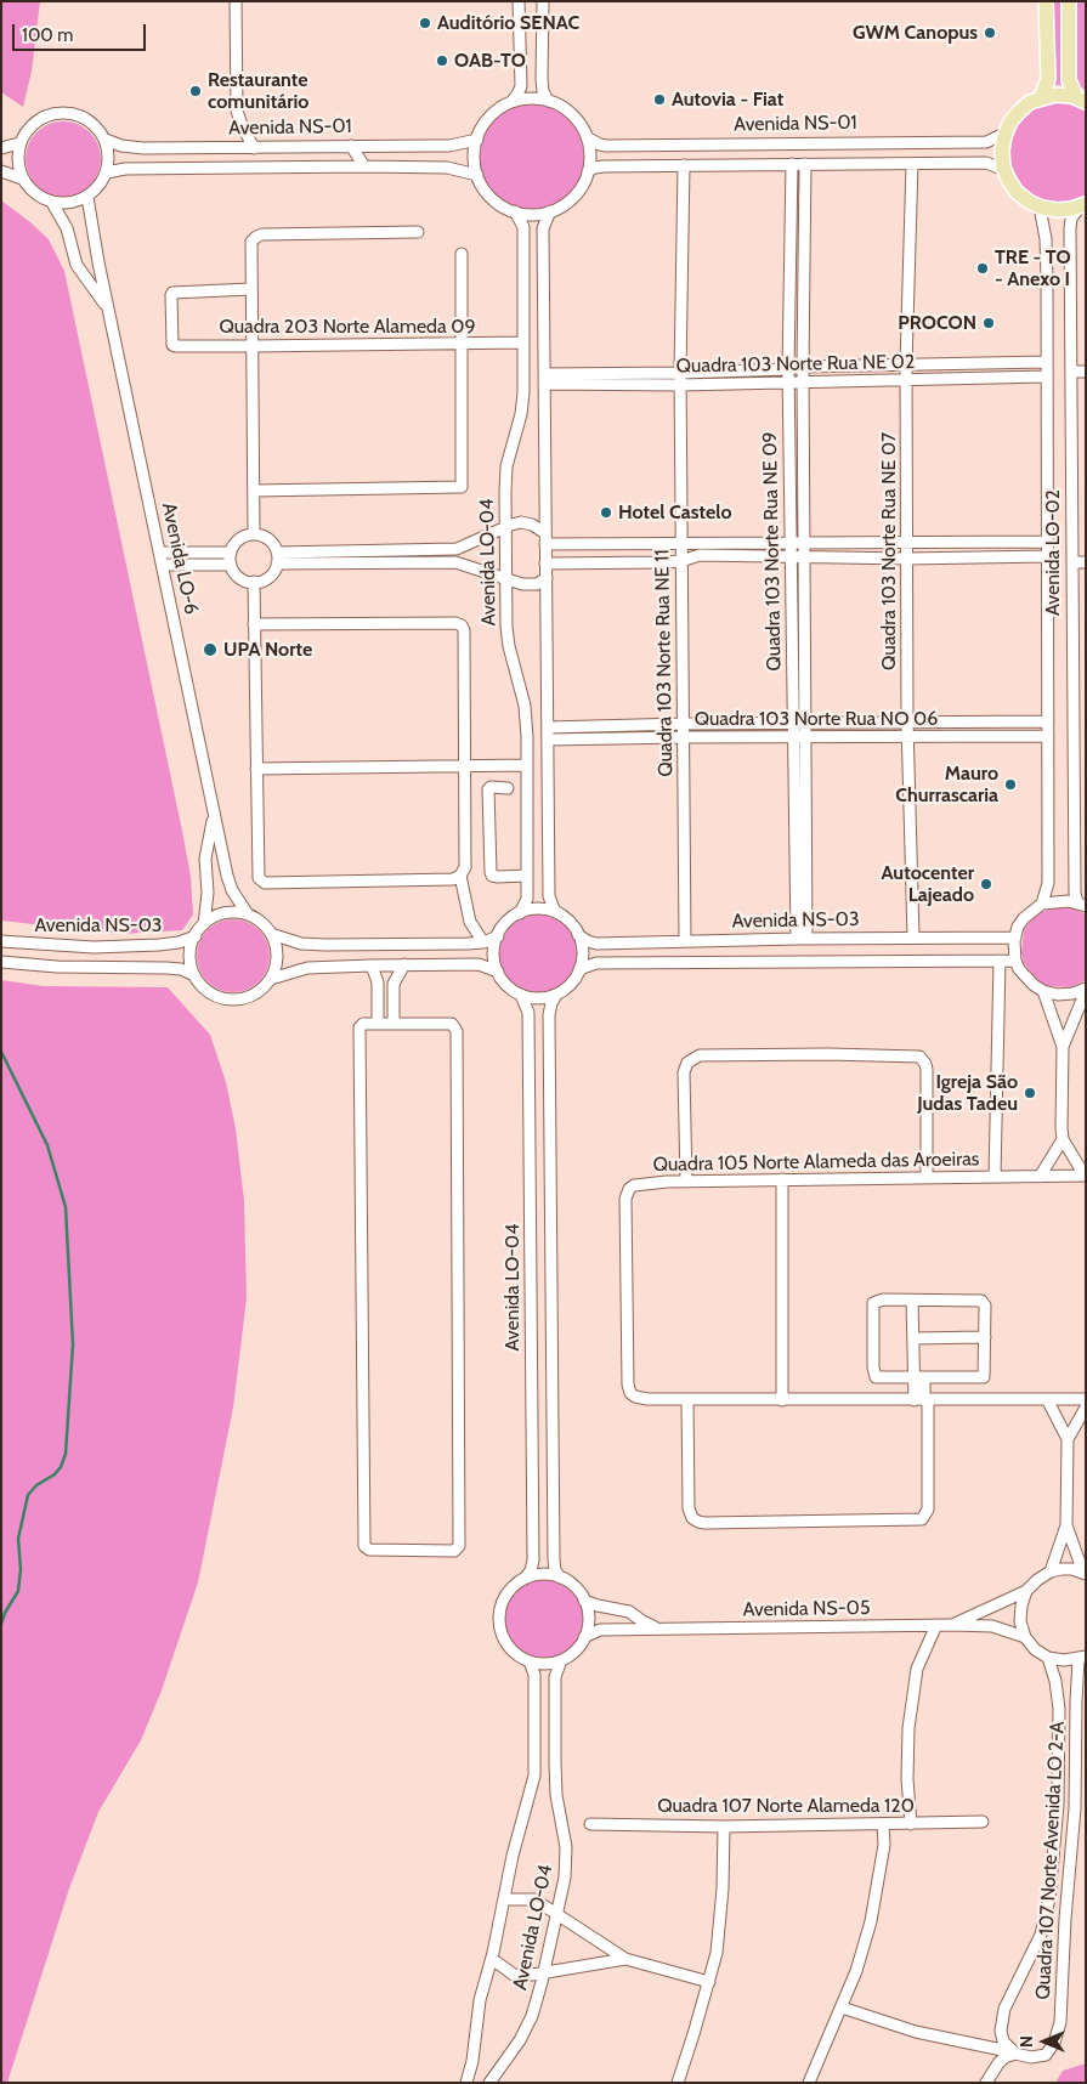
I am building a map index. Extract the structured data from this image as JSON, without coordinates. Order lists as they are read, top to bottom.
{
  "streets": {
    "street": [
      "Avenida NS-01",
      "Quadra 203 Norte Alameda 09",
      "Quadra 103 Norte Rua NE 02",
      "Quadra 103 Norte Rua NE 09",
      "Quadra 103 Norte Rua NE 07",
      "Avenida LO-02",
      "Avenida LO-6",
      "Avenida LO-04",
      "Quadra 103 Norte Rua NE 11",
      "Quadra 103 Norte Rua NO 06",
      "Avenida NS-03",
      "Quadra 105 Norte Alameda das Aroeiras",
      "Avenida NS-05",
      "Quadra 107 Norte Alameda 120",
      "Quadra 107 Norte Avenida LO 2-A"
    ]
  },
  "crossings": [
    ["Avenida NS-01", "Quadra 103 Norte Rua NE 09"],
    ["Avenida NS-01", "Quadra 103 Norte Rua NE 07"],
    ["Avenida NS-01", "Avenida LO-6"],
    ["Avenida NS-01", "Avenida LO-04"],
    ["Avenida NS-01", "Quadra 103 Norte Rua NE 11"],
    ["Quadra 203 Norte Alameda 09", "Avenida LO-04"],
    ["Quadra 103 Norte Rua NE 02", "Quadra 103 Norte Rua NE 09"],
    ["Quadra 103 Norte Rua NE 02", "Quadra 103 Norte Rua NE 07"],
    ["Quadra 103 Norte Rua NE 02", "Avenida LO-02"],
    ["Quadra 103 Norte Rua NE 02", "Quadra 103 Norte Rua NE 11"],
    ["Quadra 103 Norte Rua NE 09", "Quadra 103 Norte Rua NO 06"],
    ["Quadra 103 Norte Rua NE 09", "Avenida NS-03"],
    ["Quadra 103 Norte Rua NE 07", "Quadra 103 Norte Rua NO 06"],
    ["Quadra 103 Norte Rua NE 07", "Avenida NS-03"],
    ["Avenida LO-02", "Quadra 103 Norte Rua NO 06"],
    ["Avenida LO-6", "Avenida NS-03"],
    ["Avenida LO-04", "Avenida NS-03"],
    ["Avenida LO-04", "Avenida NS-05"],
    ["Quadra 103 Norte Rua NE 11", "Quadra 103 Norte Rua NO 06"],
    ["Quadra 103 Norte Rua NE 11", "Avenida NS-03"]
  ],
  "places": [
    "Auditório SENAC",
    "GWM Canopus",
    "OAB-TO",
    "Restaurante comunitário",
    "Autovia - Fiat",
    "TRE - TO - Anexo I",
    "PROCON",
    "Hotel Castelo",
    "UPA Norte",
    "Mauro Churrascaria",
    "Autocenter Lajeado",
    "Igreja São Judas Tadeu"
  ],
  "scale_bar": "100 m",
  "north": "left"
}
